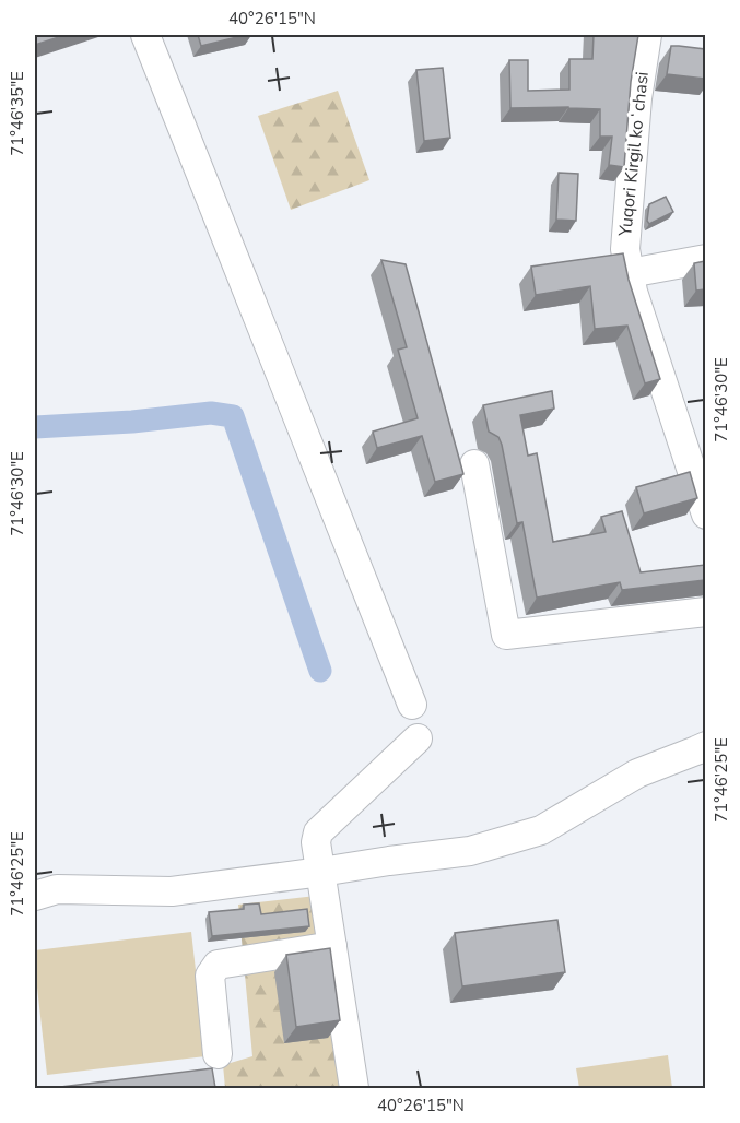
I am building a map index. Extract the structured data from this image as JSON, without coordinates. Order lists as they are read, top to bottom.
{
  "streets": {
    "street": ["Yuqori Kirgil koʻchasi"]
  },
  "coordinates": [
    "40°26'15\"N",
    "71°46'35\"E",
    "71°46'30\"E",
    "71°46'25\"E"
  ]
}
